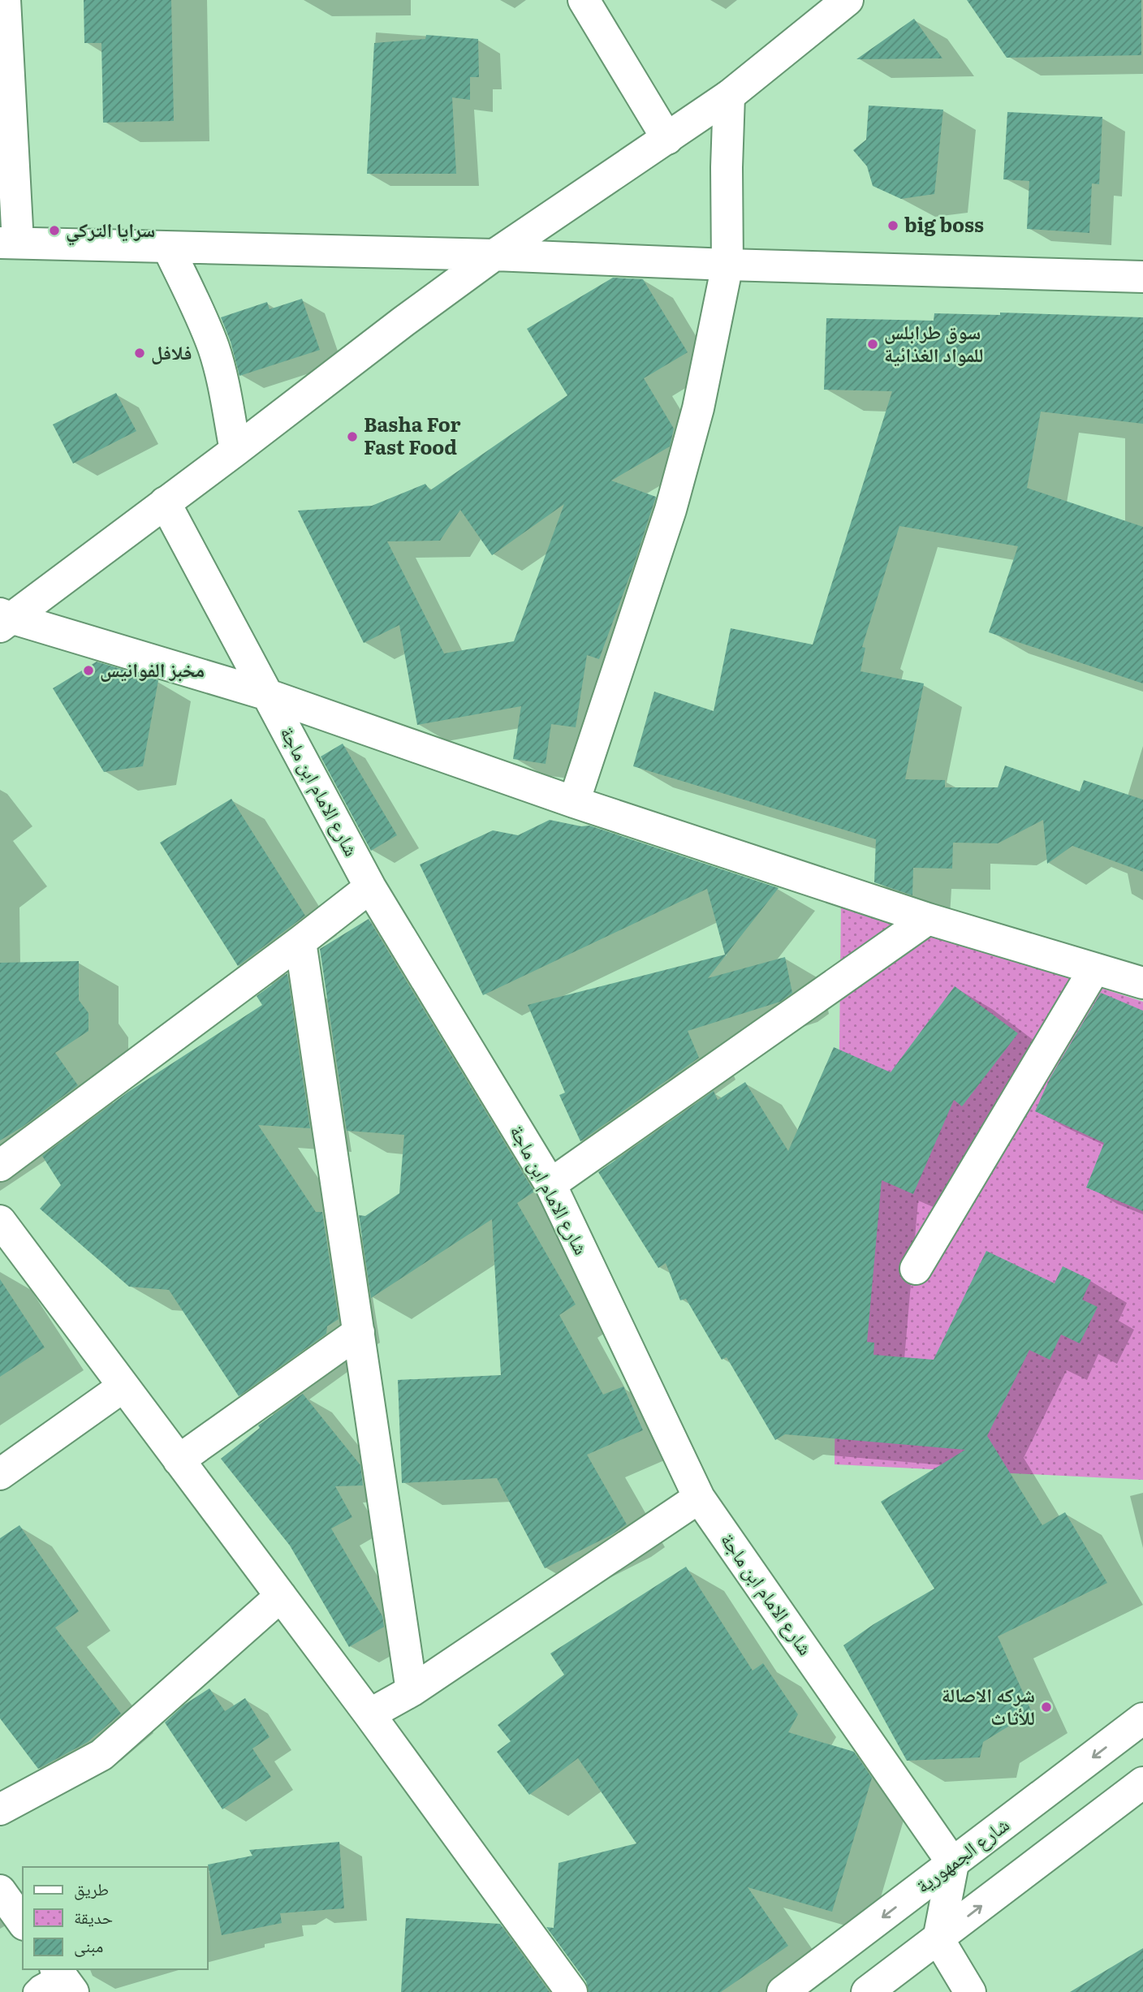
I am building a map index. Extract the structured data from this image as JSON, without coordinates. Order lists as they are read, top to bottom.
{
  "streets": {
    "street": ["شارع الامام ابن ماجة", "شارع الجمهورية"]
  },
  "crossings": [
    ["شارع الامام ابن ماجة", "شارع الجمهورية"]
  ],
  "places": [
    "big boss",
    "سرايا التركي",
    "سوق طرابلس للمواد الغذائية",
    "فلافل",
    "Basha For Fast Food",
    "مخبز الفوانيس",
    "شركه الاصالة للأثاث"
  ],
  "legend": ["طريق", "حديقة", "مبنى"]
}
